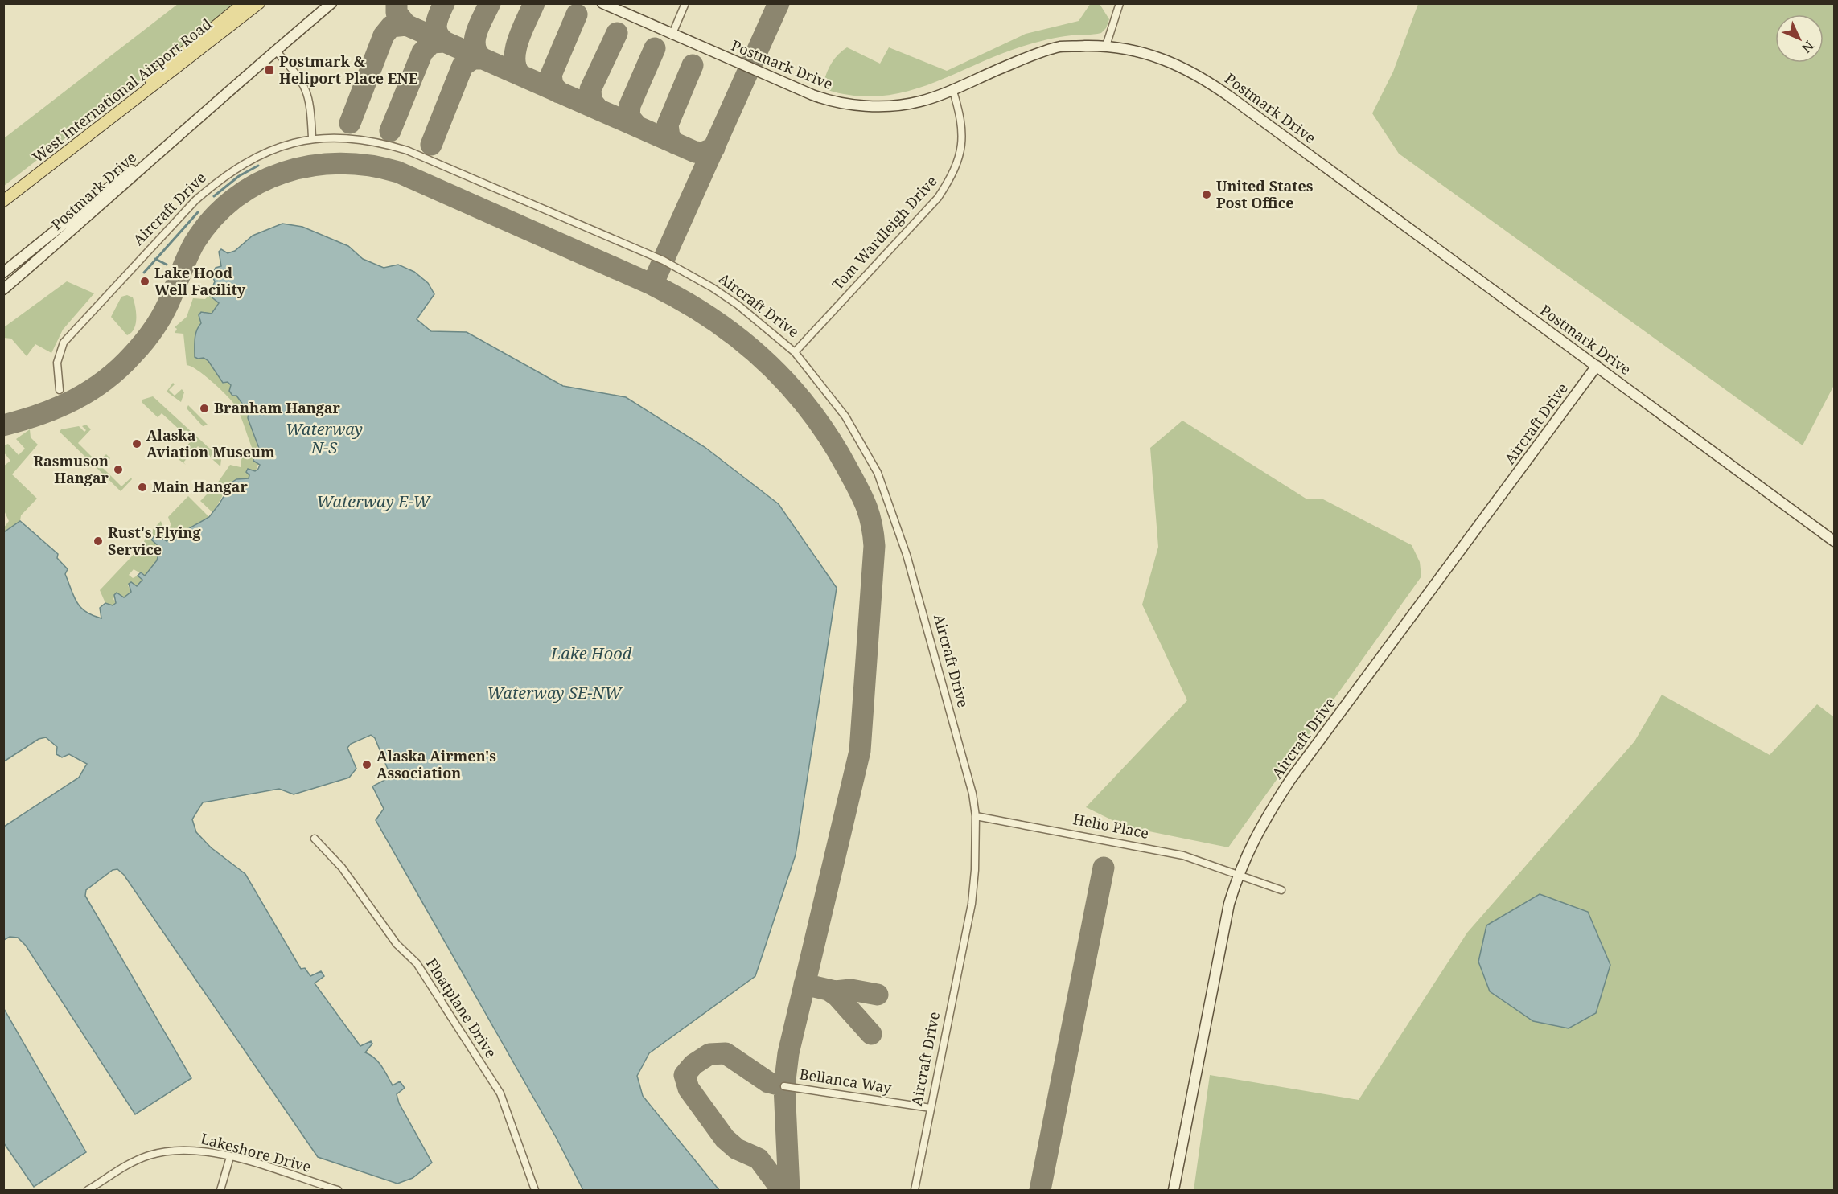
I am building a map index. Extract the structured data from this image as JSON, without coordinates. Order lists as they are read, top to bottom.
{
  "streets": {
    "main road": ["West International Airport Road"],
    "street": [
      "Postmark Drive",
      "Aircraft Drive",
      "Tom Wardleigh Drive",
      "Helio Place",
      "Floatplane Drive",
      "Bellanca Way",
      "Lakeshore Drive"
    ]
  },
  "crossings": [
    ["Postmark Drive", "Aircraft Drive"],
    ["Postmark Drive", "Tom Wardleigh Drive"],
    ["Aircraft Drive", "Tom Wardleigh Drive"],
    ["Aircraft Drive", "Helio Place"],
    ["Aircraft Drive", "Bellanca Way"]
  ],
  "water": [
    "Waterway N-S",
    "Waterway E-W",
    "Lake Hood",
    "Waterway SE-NW"
  ],
  "places": {
    "transit": ["Postmark & Heliport Place ENE"],
    "other": [
      "United States Post Office",
      "Lake Hood Well Facility",
      "Branham Hangar",
      "Alaska Aviation Museum",
      "Rasmuson Hangar",
      "Main Hangar",
      "Rust's Flying Service",
      "Alaska Airmen's Association"
    ]
  },
  "north": "bottom right"
}
